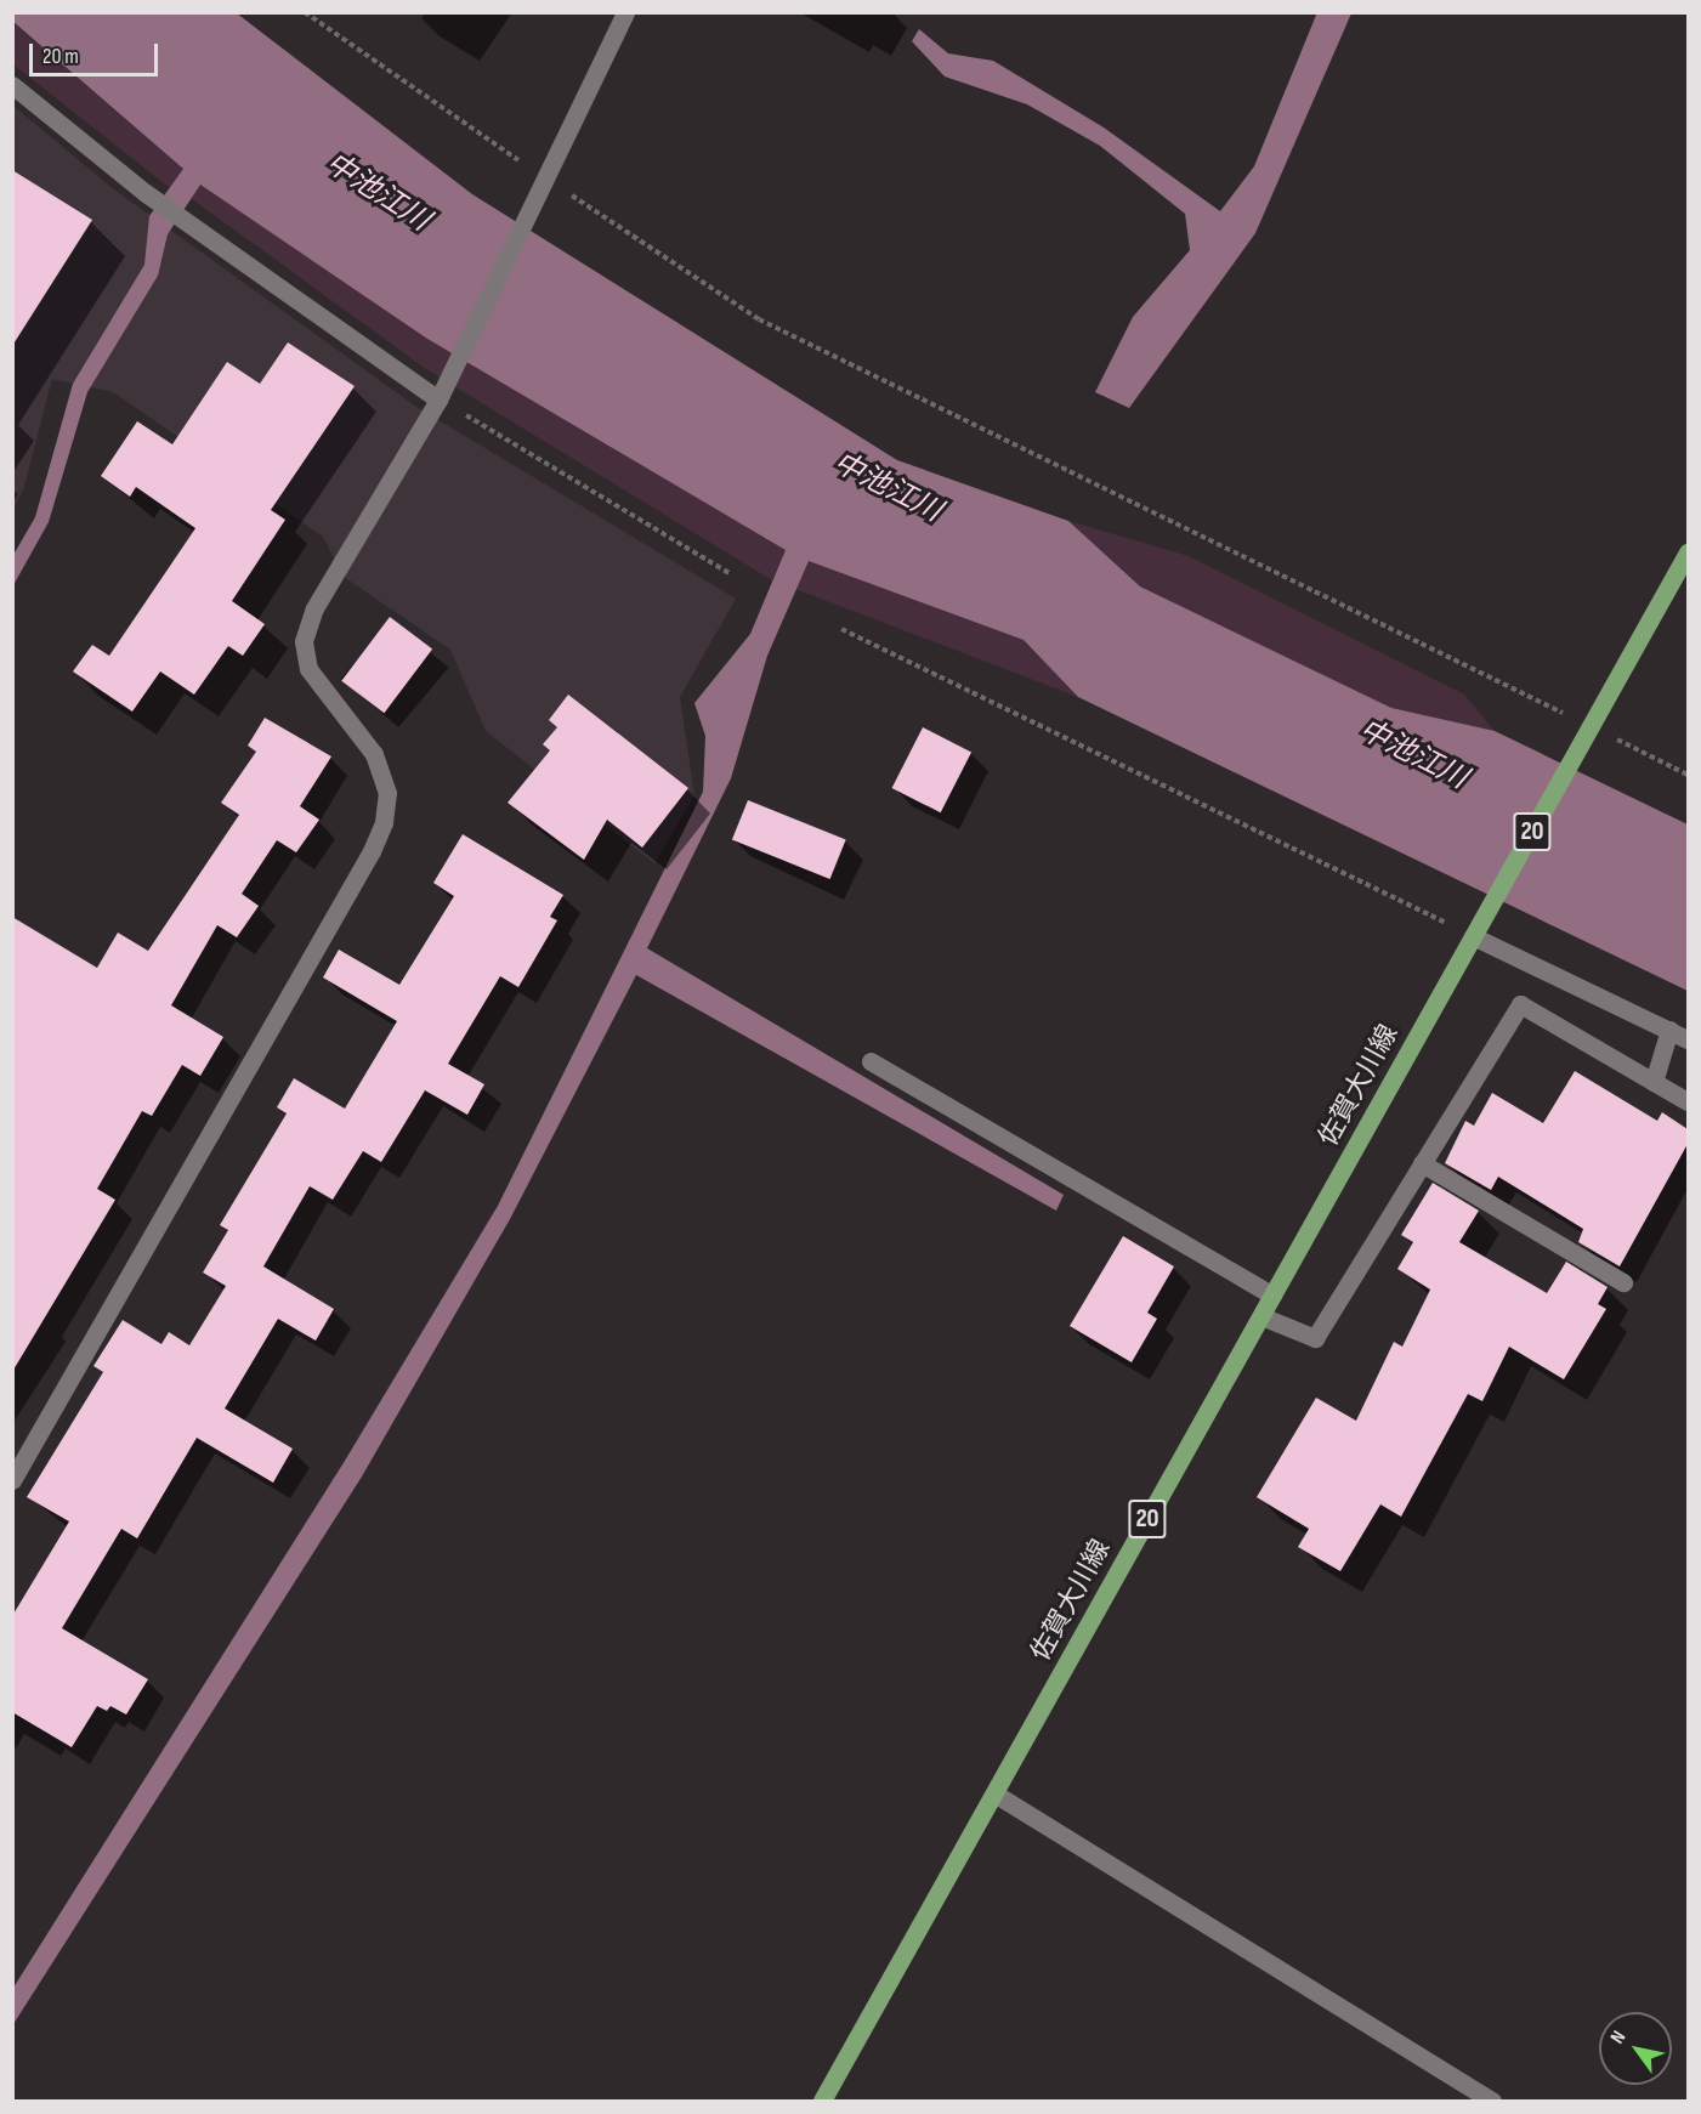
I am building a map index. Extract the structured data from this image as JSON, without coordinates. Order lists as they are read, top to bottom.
{
  "streets": {
    "main road": ["20", "佐賀大川線"]
  },
  "crossings": [
    ["20", "佐賀大川線"]
  ],
  "water": ["中池江川"],
  "scale_bar": "20 m",
  "north": "top left"
}
